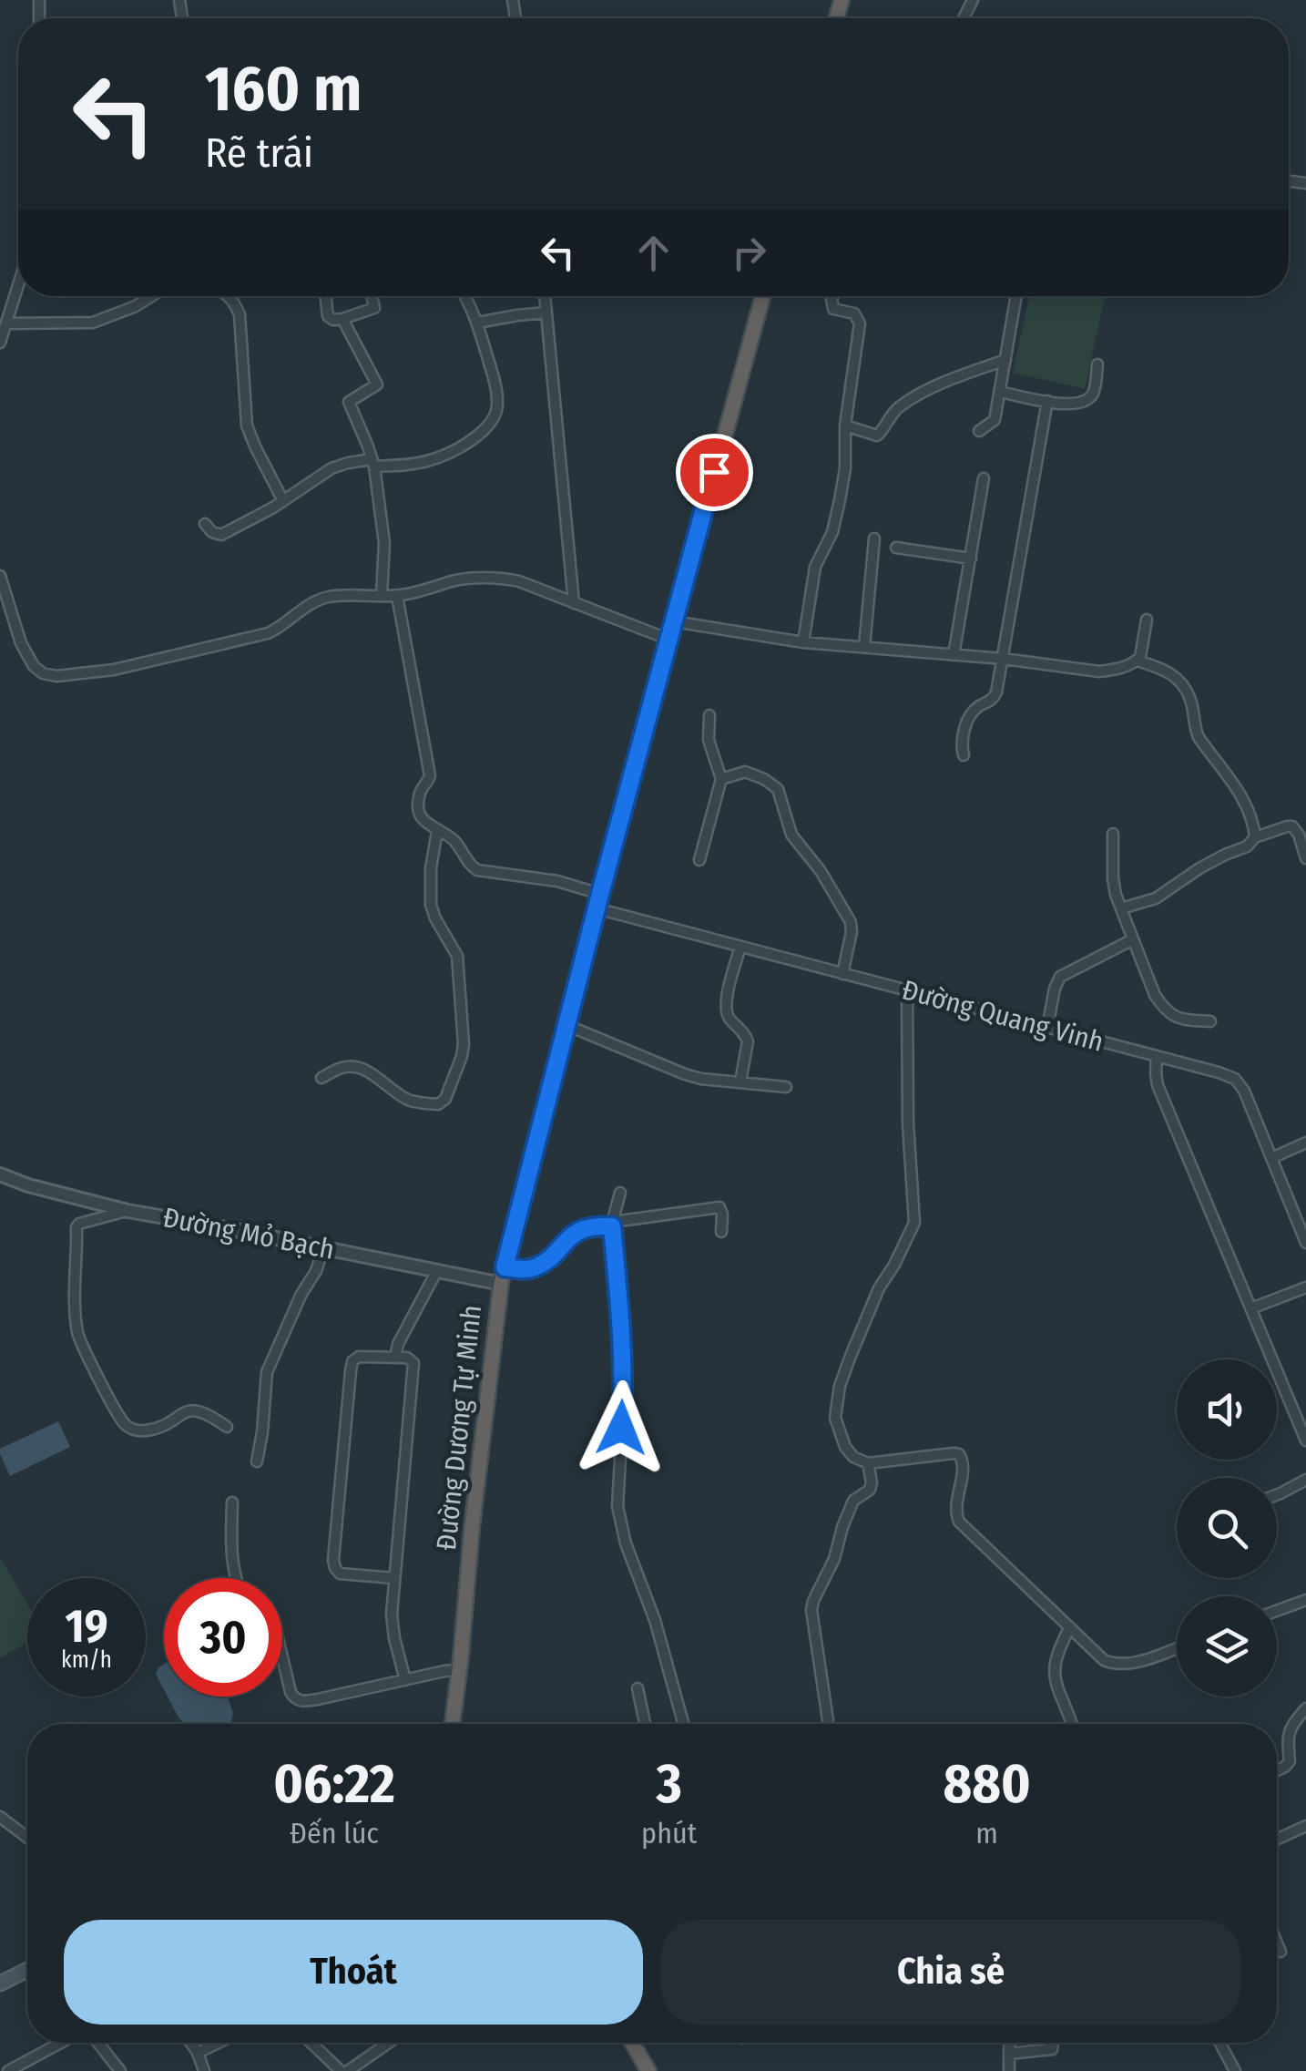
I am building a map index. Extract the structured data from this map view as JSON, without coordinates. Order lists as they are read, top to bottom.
{
  "streets": {
    "highway": ["Đường Dương Tự Minh"],
    "street": ["Đường Quang Vinh", "Đường Mỏ Bạch"]
  },
  "crossings": [
    ["Đường Quang Vinh", "Đường Dương Tự Minh"],
    ["Đường Mỏ Bạch", "Đường Dương Tự Minh"]
  ],
  "page": {
    "turn": ["160 m", "Rẽ trái"],
    "speed": "19 km/h",
    "limit": "30",
    "eta": [
      "06:22",
      "Đến lúc",
      "3",
      "phút",
      "880",
      "m"
    ],
    "buttons": ["Thoát", "Chia sẻ"]
  }
}
